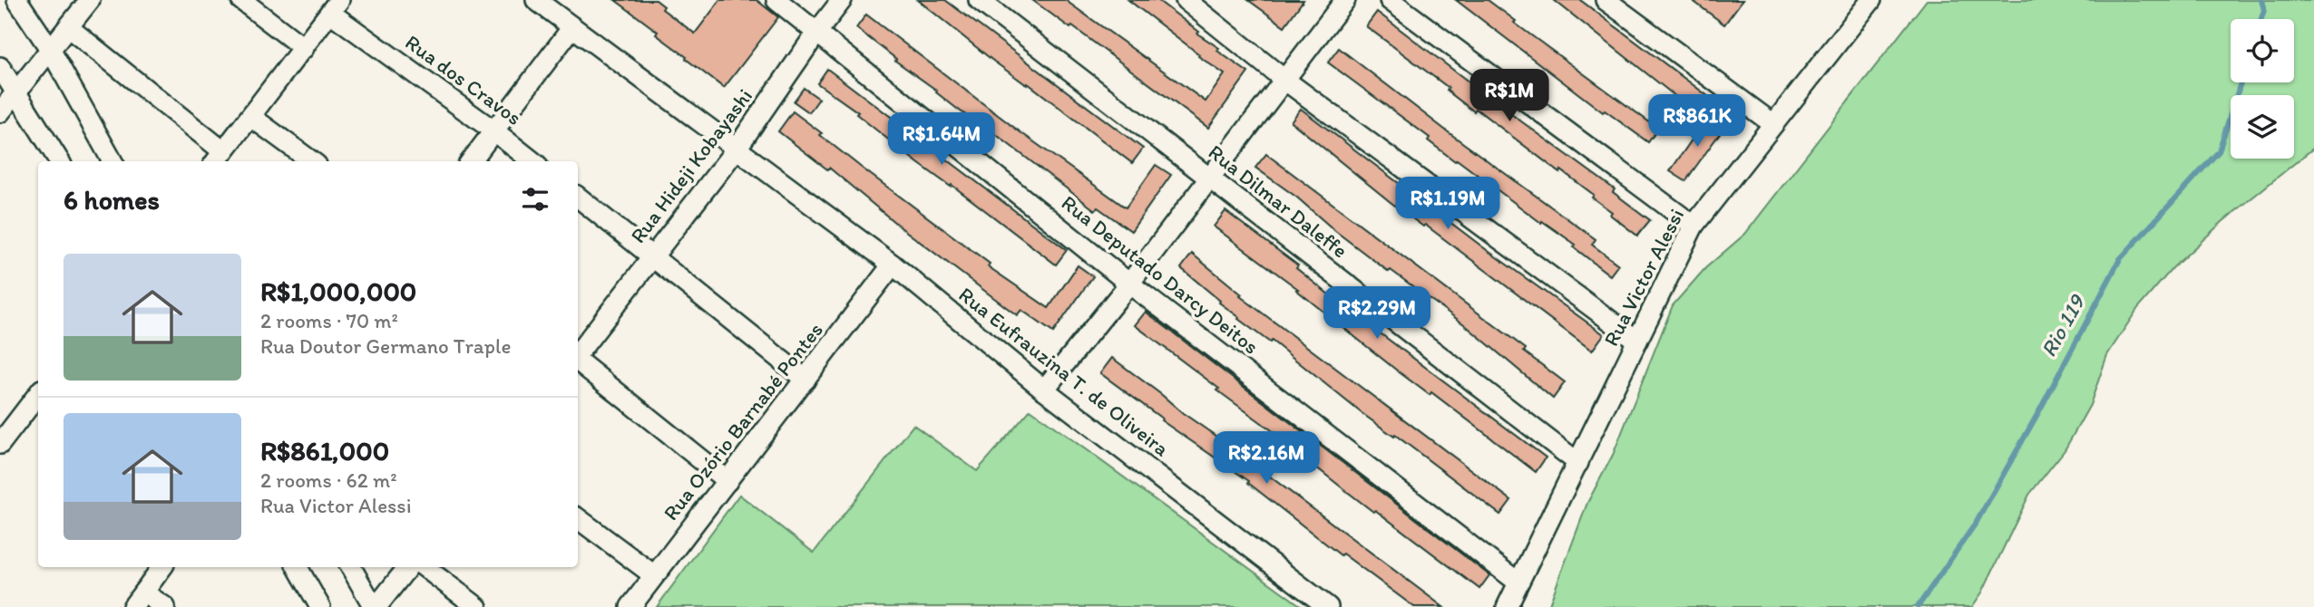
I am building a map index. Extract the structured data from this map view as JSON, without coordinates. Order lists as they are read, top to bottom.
{
  "streets": {
    "street": [
      "Rua dos Cravos",
      "Rua Hideji Kobayashi",
      "Rua Dilmar Daleffe",
      "Rua Deputado Darcy Deitos",
      "Rua Victor Alessi",
      "Rua Eufrauzina T. de Oliveira",
      "Rua Ozório Barnabé Pontes"
    ]
  },
  "crossings": [
    ["Rua Hideji Kobayashi", "Rua Deputado Darcy Deitos"],
    ["Rua Hideji Kobayashi", "Rua Eufrauzina T. de Oliveira"],
    ["Rua Dilmar Daleffe", "Rua Victor Alessi"],
    ["Rua Deputado Darcy Deitos", "Rua Victor Alessi"],
    ["Rua Eufrauzina T. de Oliveira", "Rua Ozório Barnabé Pontes"]
  ],
  "water": ["Rio 119"],
  "page": {
    "price": [
      "R$1M",
      "R$861K",
      "R$1.64M",
      "R$1.19M",
      "R$2.29M",
      "R$2.16M"
    ],
    "heading": "6 homes",
    "list": [
      {
        "name": "R$1,000,000",
        "note": "2 rooms · 70 m² · Rua Doutor Germano Traple"
      },
      {
        "name": "R$861,000",
        "note": "2 rooms · 62 m² · Rua Victor Alessi"
      }
    ]
  }
}
